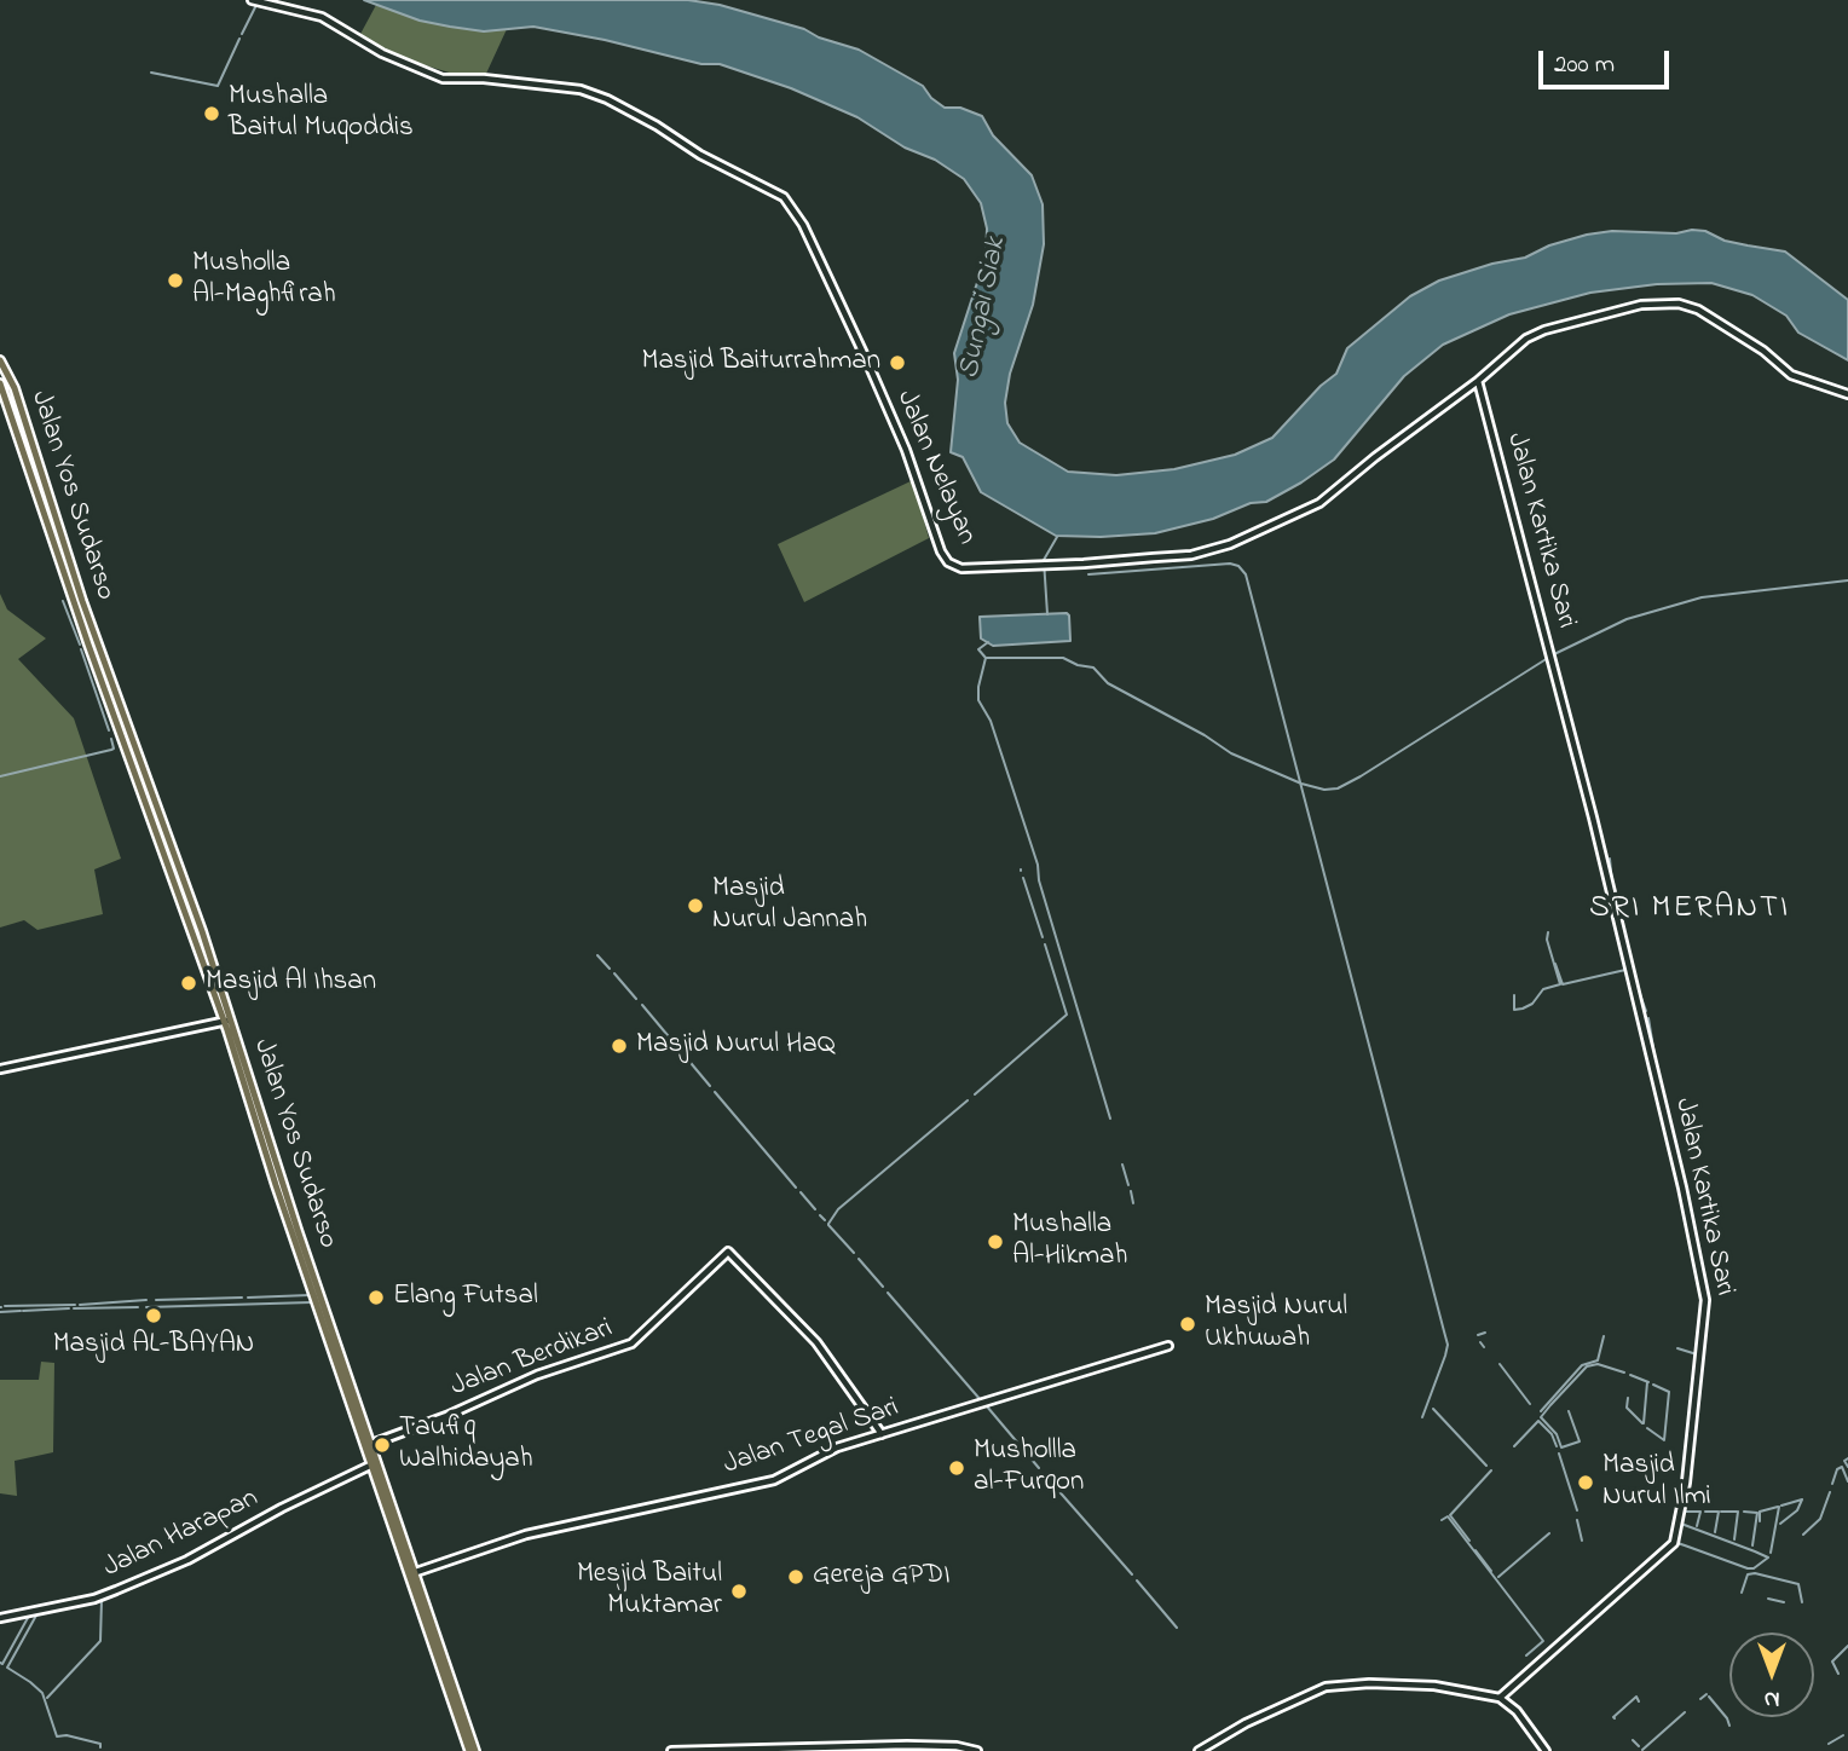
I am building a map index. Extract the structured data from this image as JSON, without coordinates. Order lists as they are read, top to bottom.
{
  "streets": {
    "main road": ["Jalan Yos Sudarso"],
    "street": [
      "Jalan Nelayan",
      "Jalan Kartika Sari",
      "Jalan Berdikari",
      "Jalan Tegal Sari",
      "Jalan Harapan"
    ]
  },
  "crossings": [
    ["Jalan Nelayan", "Jalan Kartika Sari"],
    ["Jalan Yos Sudarso", "Jalan Berdikari"],
    ["Jalan Yos Sudarso", "Jalan Tegal Sari"],
    ["Jalan Yos Sudarso", "Jalan Harapan"],
    ["Jalan Berdikari", "Jalan Tegal Sari"]
  ],
  "districts": ["SRI MERANTI"],
  "water": ["Sungai Siak"],
  "places": [
    "Mushalla Baitul Muqoddis",
    "Musholla Al-Maghfirah",
    "Masjid Baiturrahman",
    "Masjid Nurul Jannah",
    "Masjid Al Ihsan",
    "Masjid Nurul HaQ",
    "Mushalla Al-Hikmah",
    "Elang Futsal",
    "Masjid AL-BAYAN",
    "Masjid Nurul Ukhuwah",
    "Taufiq Walhidayah",
    "Mushollla al-Furqon",
    "Masjid Nurul Ilmi",
    "Gereja GPDI",
    "Mesjid Baitul Muktamar"
  ],
  "scale_bar": "200 m",
  "north": "bottom"
}
